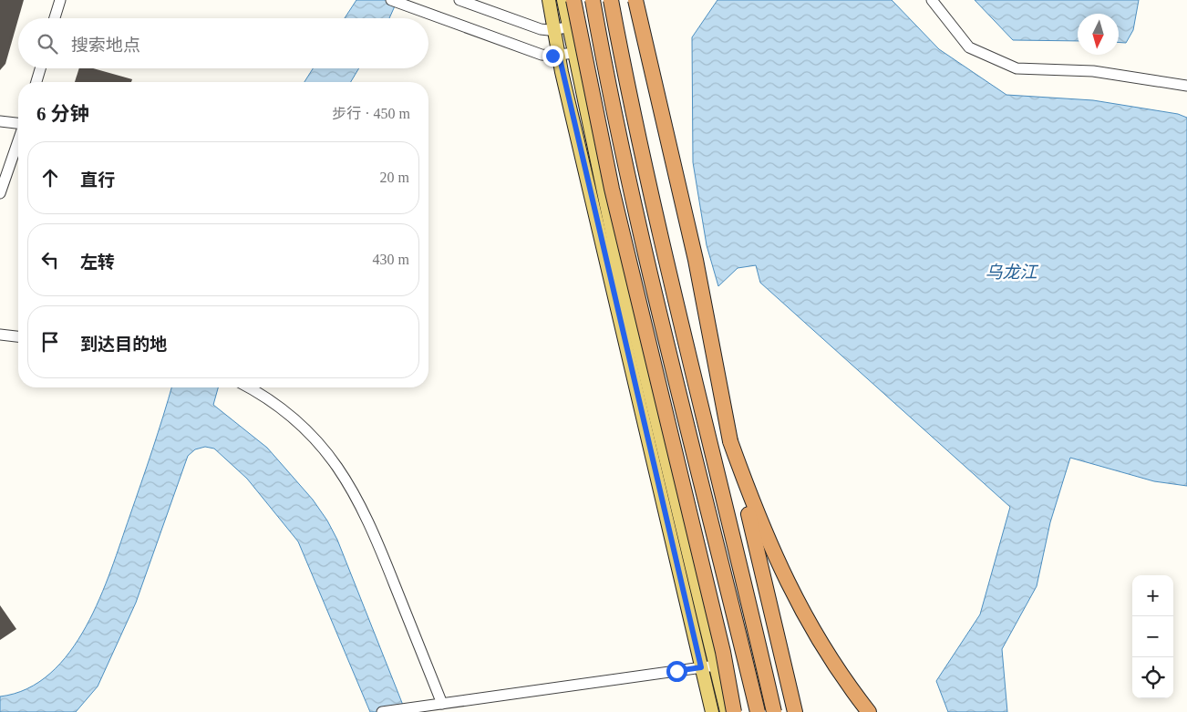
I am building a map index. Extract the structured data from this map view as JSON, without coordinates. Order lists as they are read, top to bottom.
{
  "water": ["乌龙江"],
  "north": "bottom",
  "page": {
    "search": "搜索地点",
    "heading": ["6 分钟", "步行 · 450 m"],
    "list": [
      ["直行", "20 m"],
      ["左转", "430 m"],
      "到达目的地"
    ],
    "map_buttons": ["+", "−"]
  }
}
